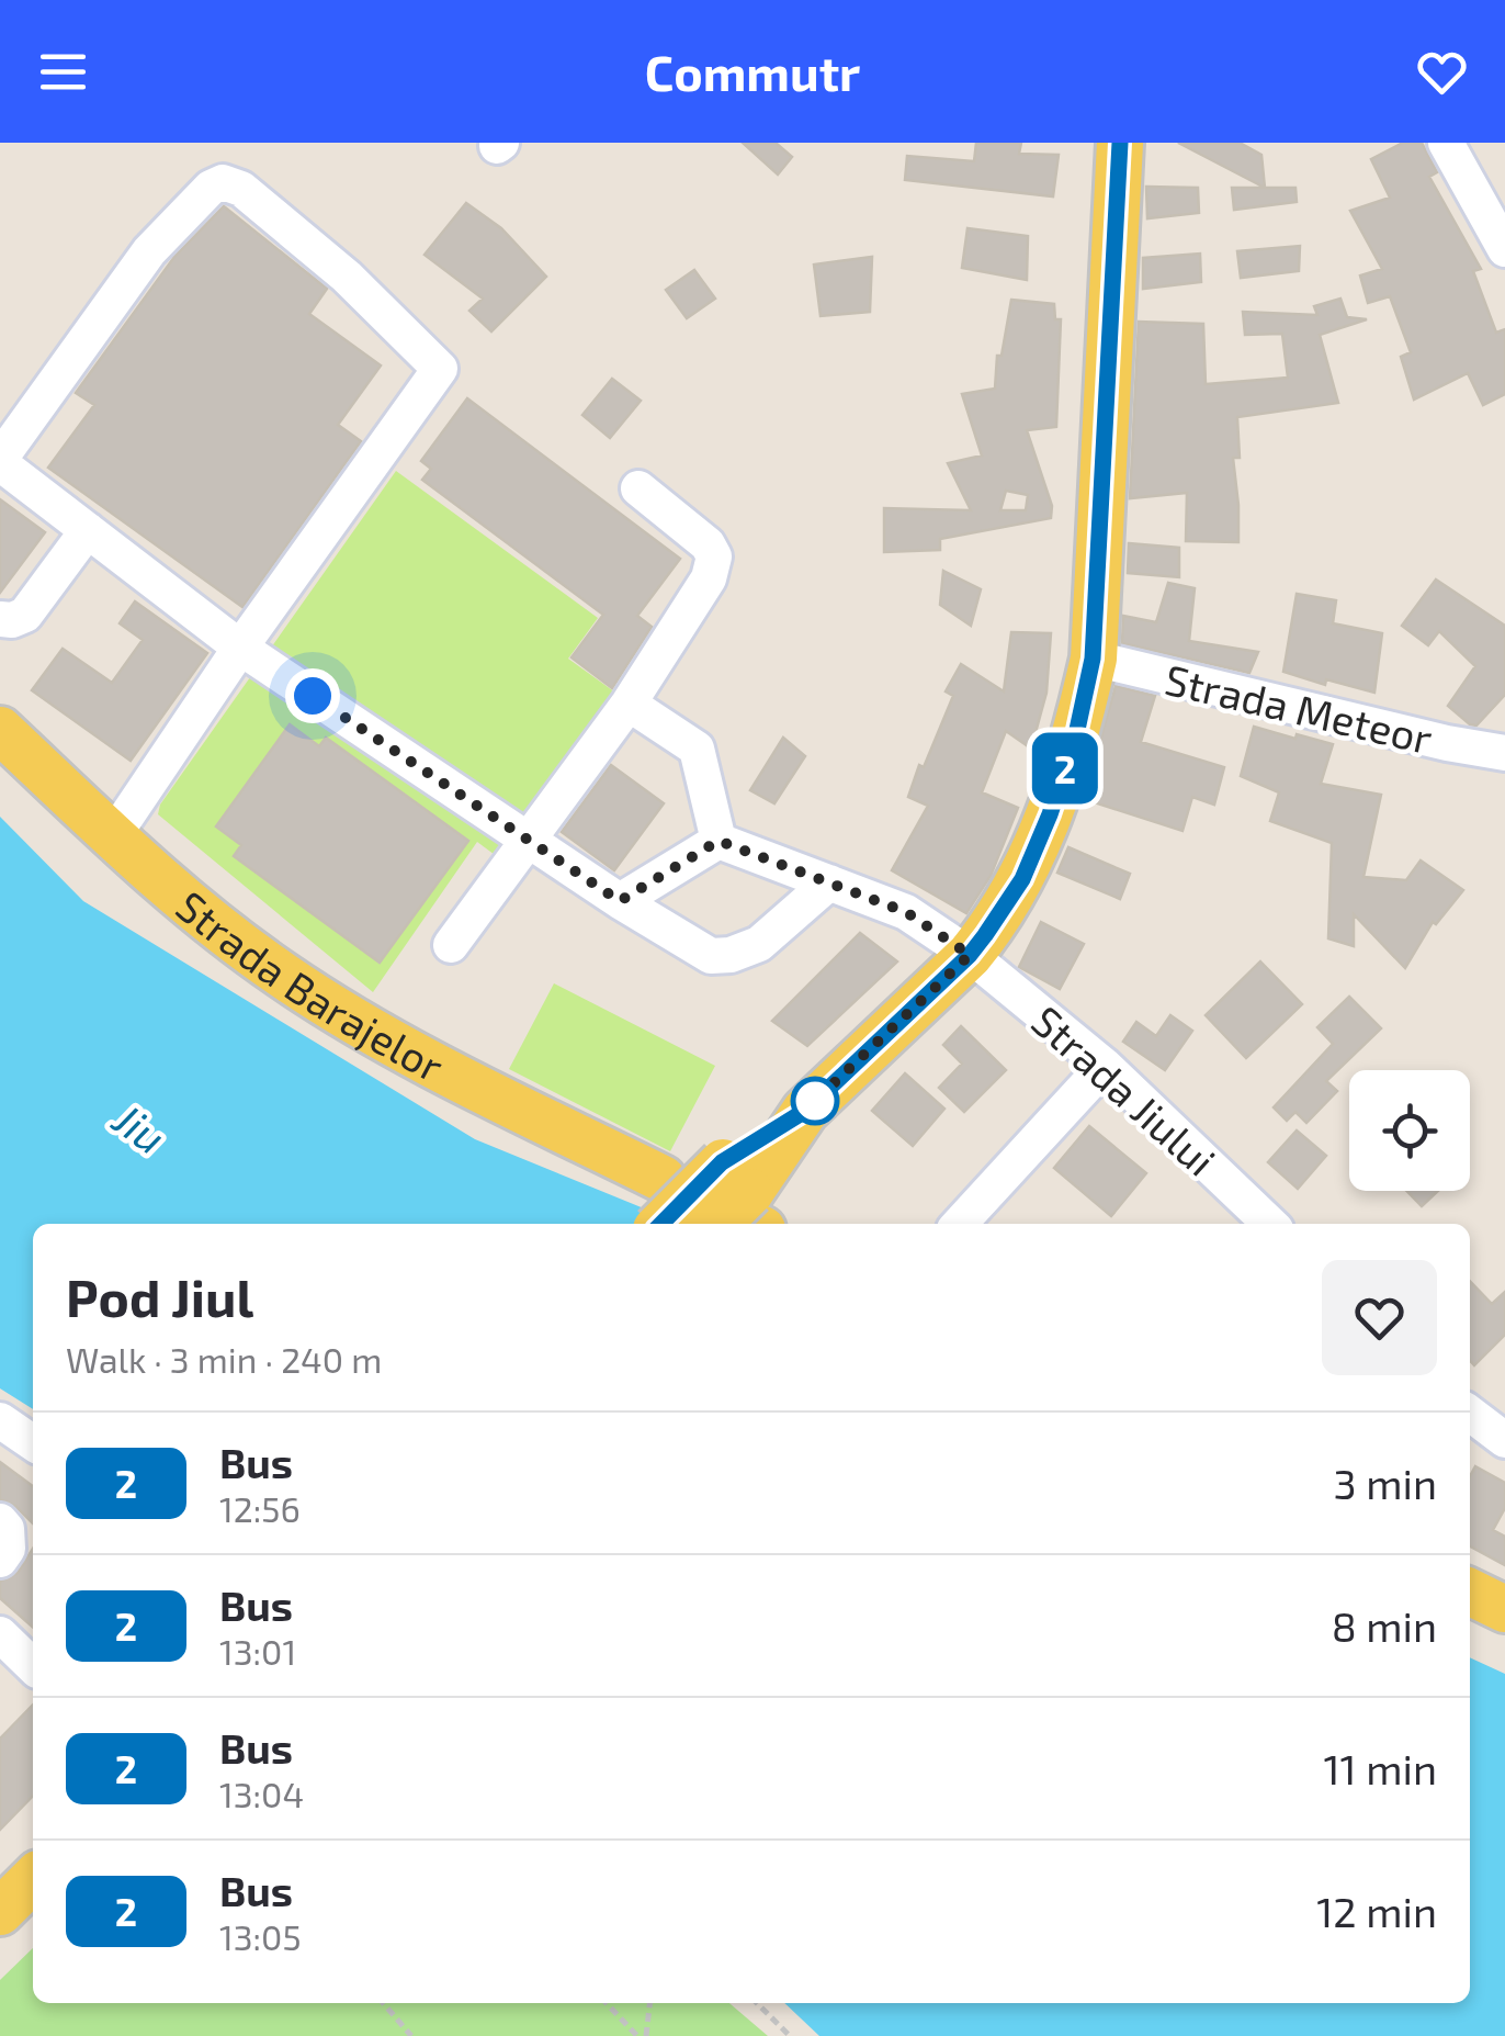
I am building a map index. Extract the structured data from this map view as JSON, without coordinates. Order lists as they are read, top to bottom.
{
  "streets": {
    "main road": ["Strada Barajelor"],
    "street": ["Strada Meteor", "Strada Jiului"]
  },
  "water": ["Jiu"],
  "lines": ["bus line 2"],
  "page": {
    "header": "Commutr",
    "on_map": "2",
    "heading": ["Pod Jiul", "Walk · 3 min · 240 m"],
    "list": [
      {
        "mark": "2",
        "name": "Bus",
        "note": "12:56",
        "value": "3 min"
      },
      {
        "mark": "2",
        "name": "Bus",
        "note": "13:01",
        "value": "8 min"
      },
      {
        "mark": "2",
        "name": "Bus",
        "note": "13:04",
        "value": "11 min"
      },
      {
        "mark": "2",
        "name": "Bus",
        "note": "13:05",
        "value": "12 min"
      }
    ]
  }
}
